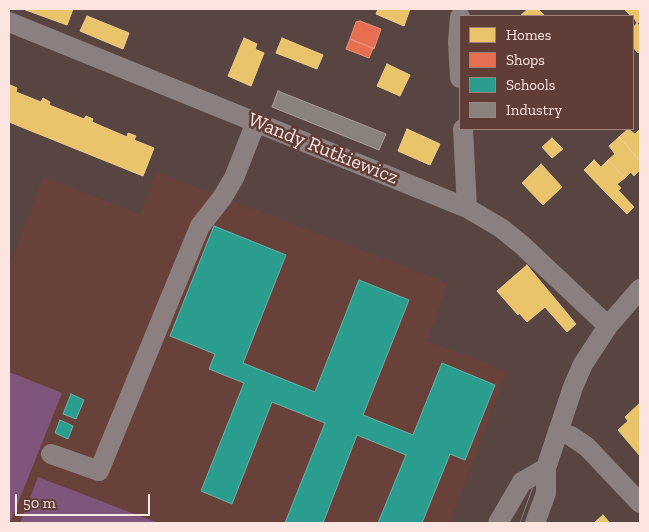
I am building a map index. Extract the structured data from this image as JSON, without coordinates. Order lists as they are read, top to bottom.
{
  "streets": {
    "street": ["Wandy Rutkiewicz"]
  },
  "legend": [
    "Homes",
    "Shops",
    "Schools",
    "Industry"
  ],
  "scale_bar": "50 m"
}
